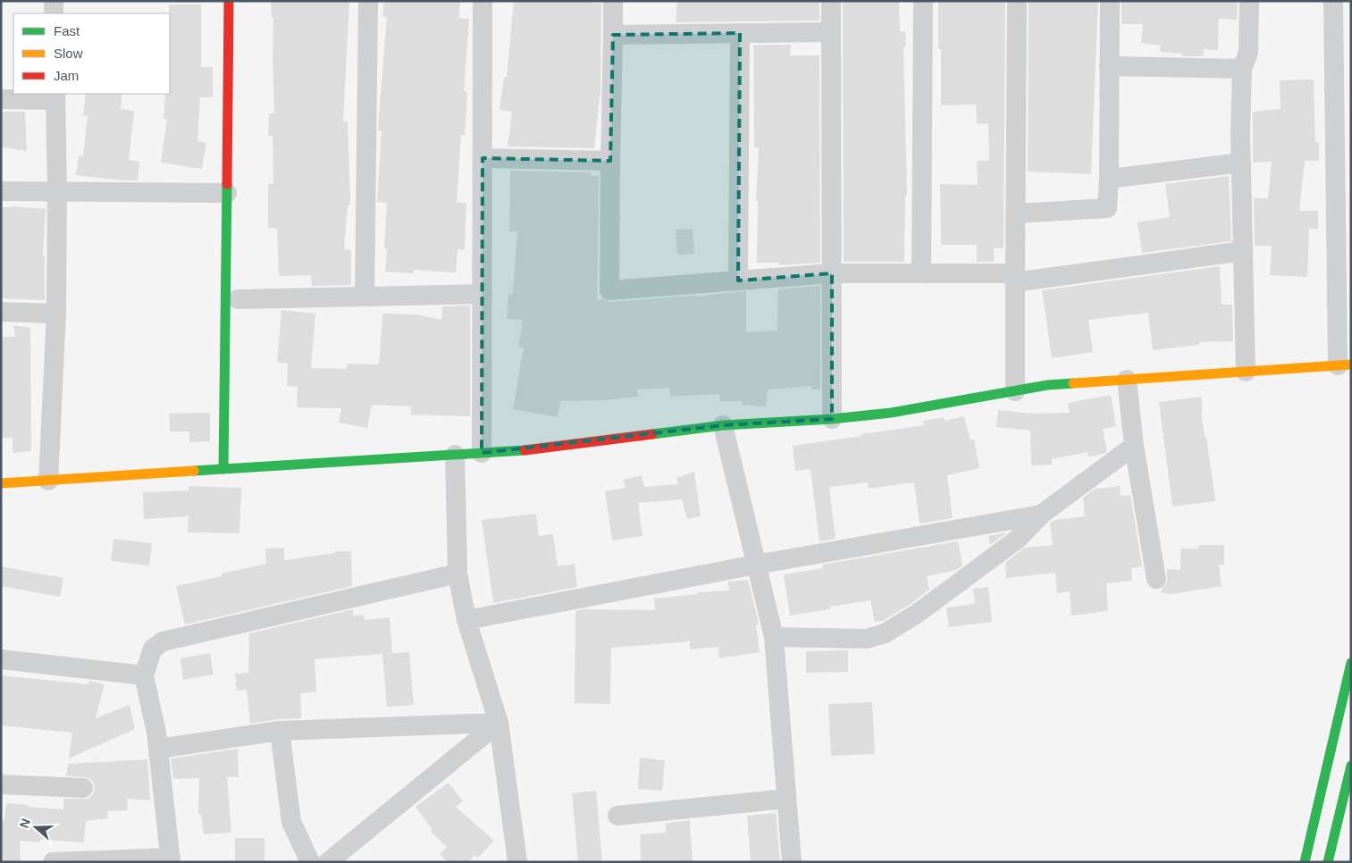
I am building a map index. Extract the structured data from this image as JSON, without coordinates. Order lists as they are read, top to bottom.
{
  "legend": ["Fast", "Slow", "Jam"],
  "north": "left"
}
